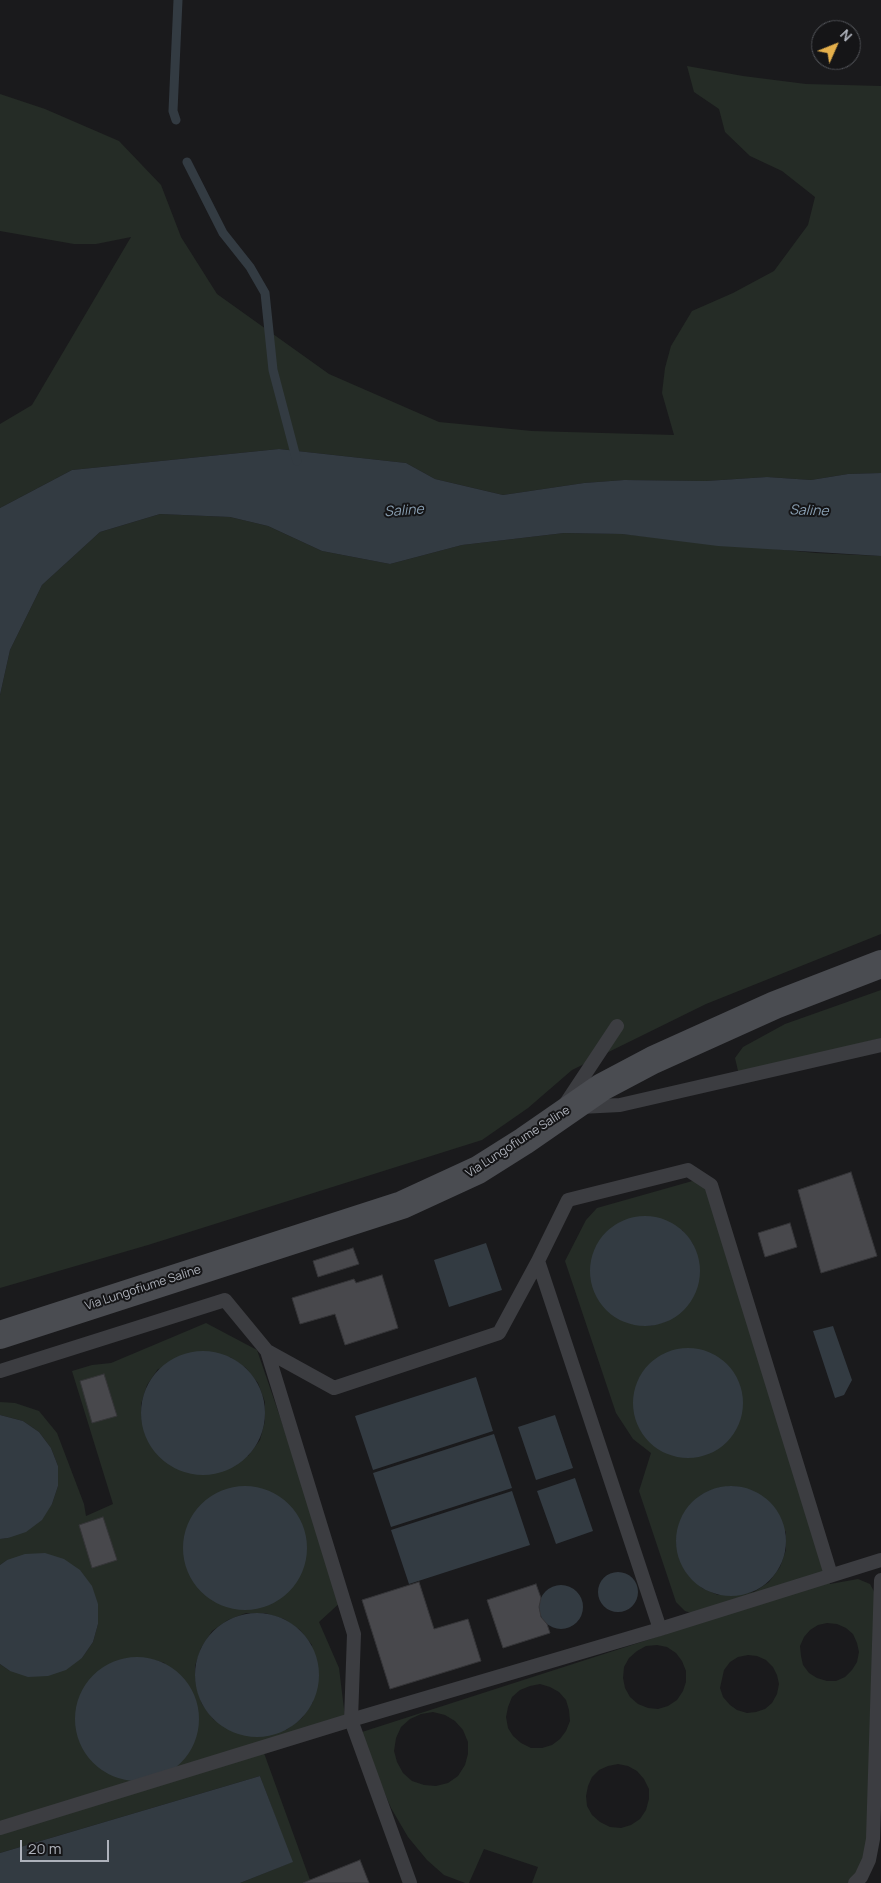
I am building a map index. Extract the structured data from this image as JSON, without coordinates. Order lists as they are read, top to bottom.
{
  "streets": {
    "street": ["Via Lungofiume Saline"]
  },
  "water": ["Saline"],
  "scale_bar": "20 m",
  "north": "top right"
}
